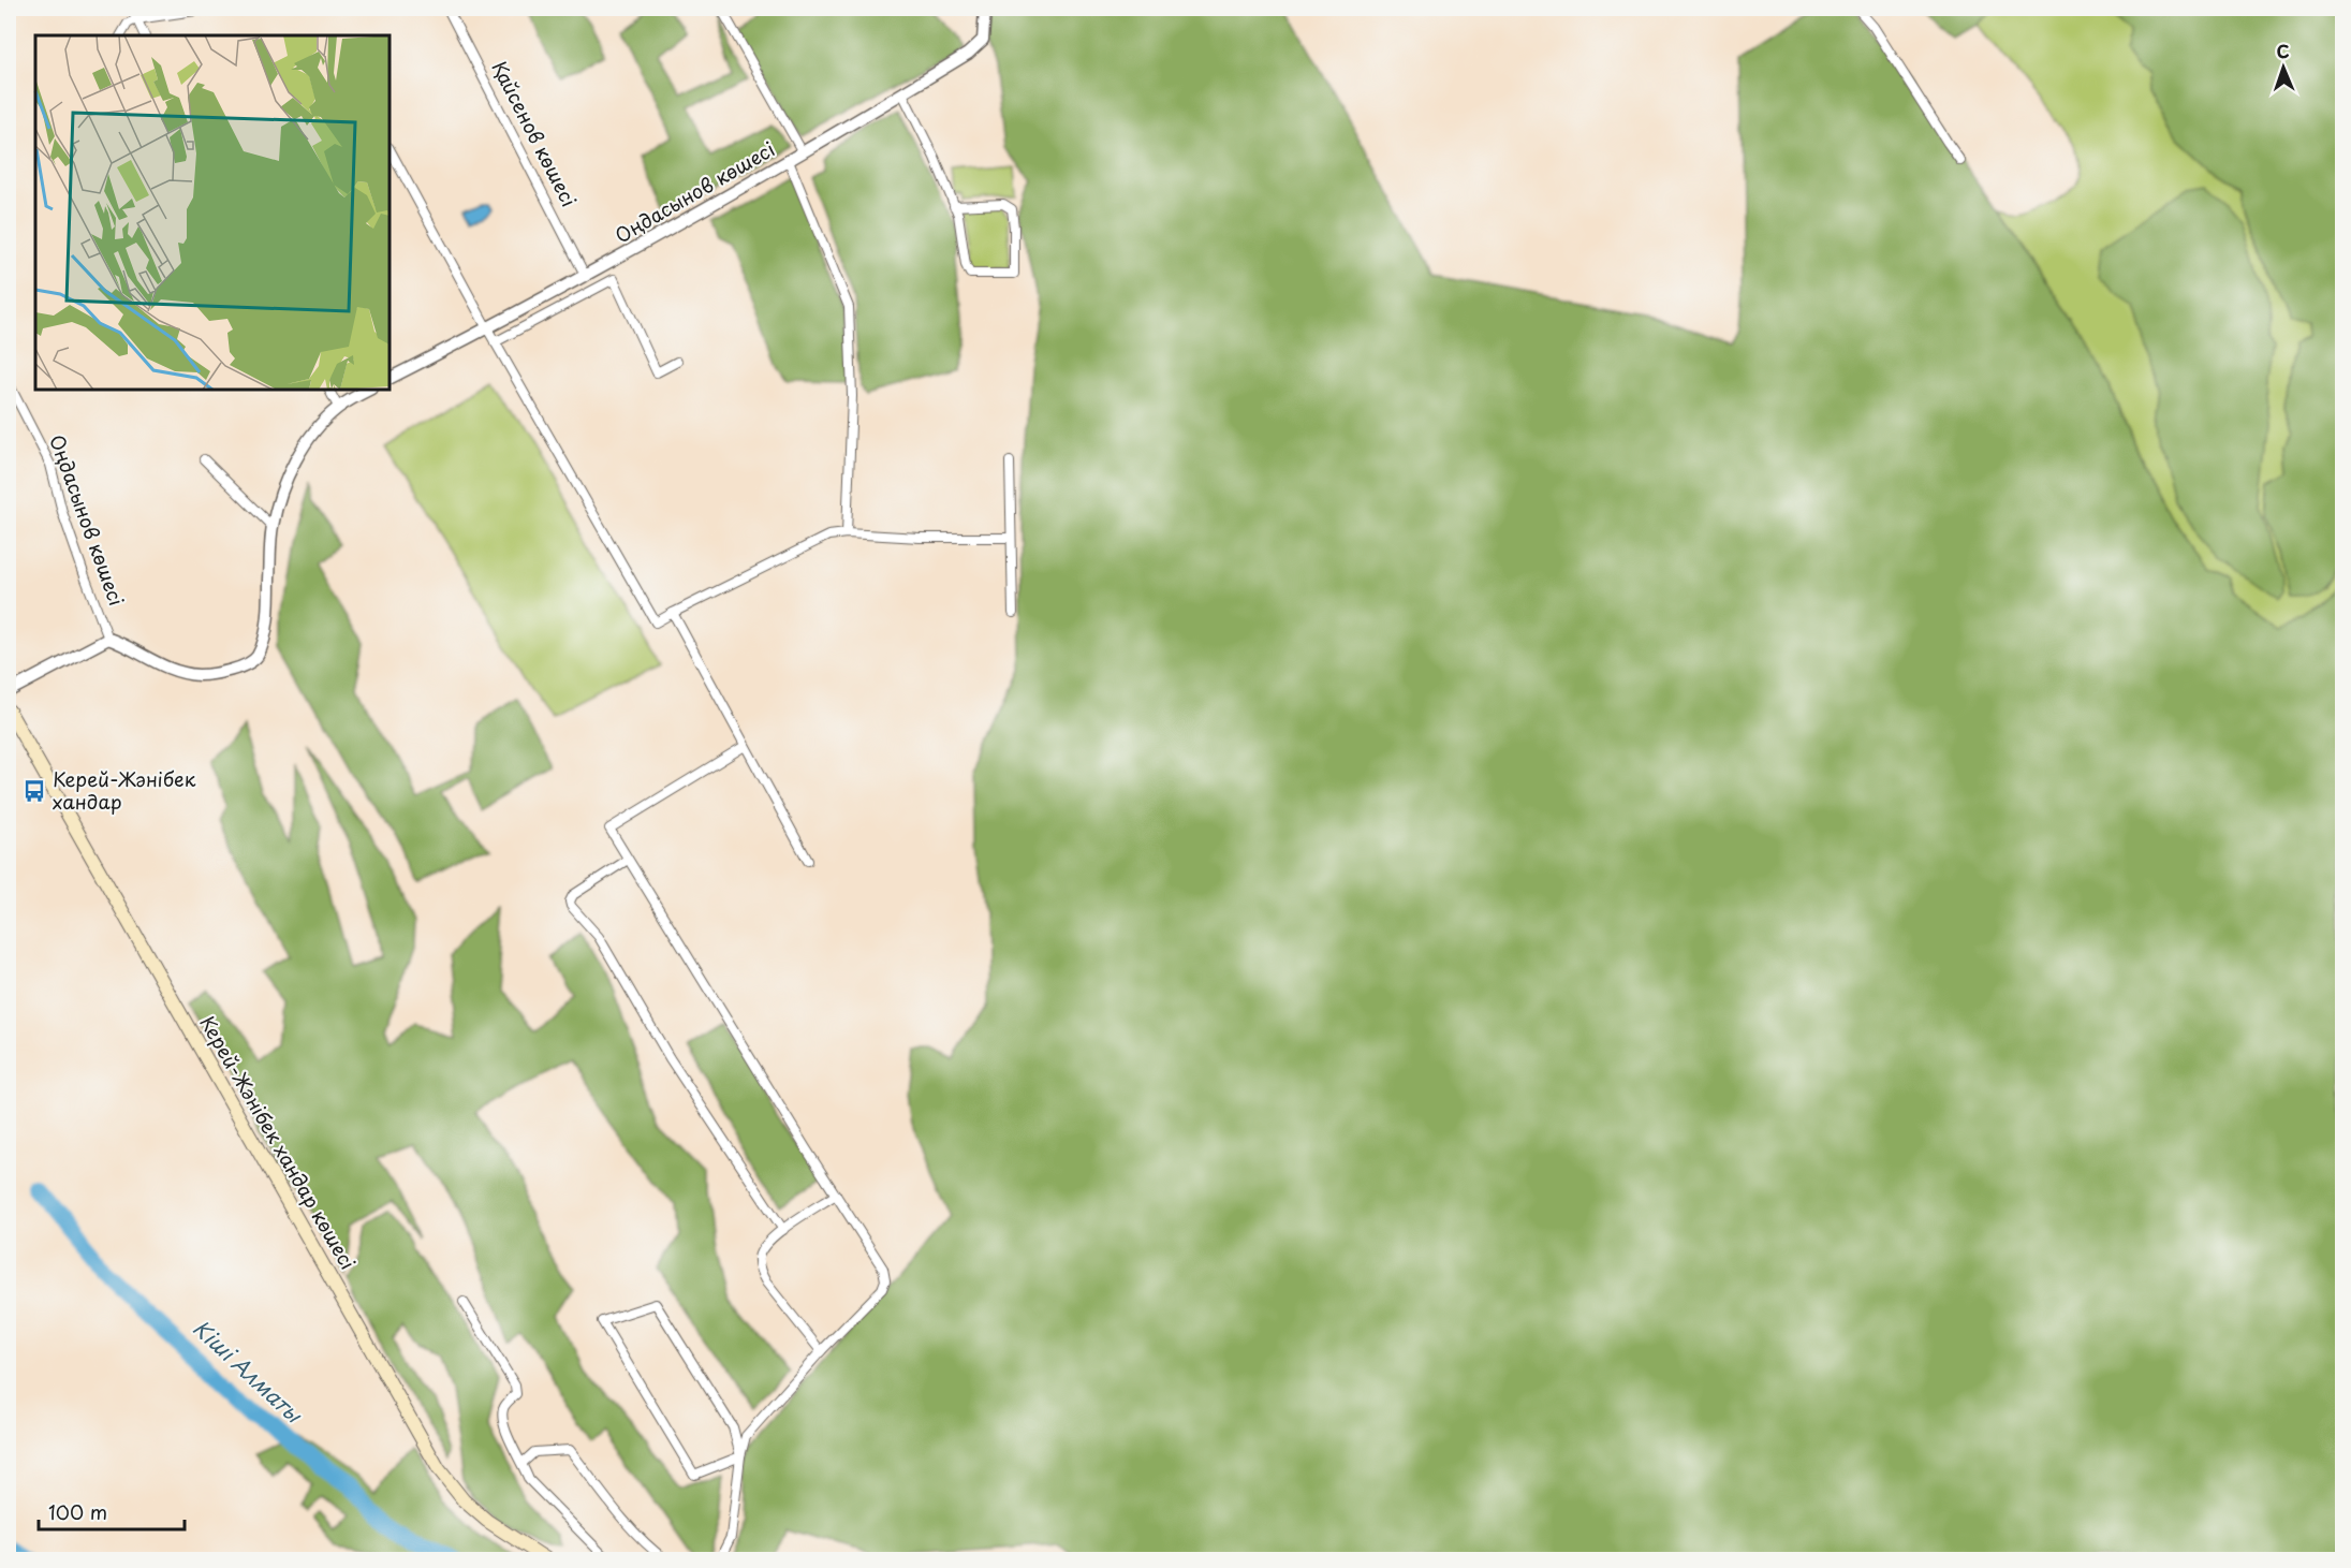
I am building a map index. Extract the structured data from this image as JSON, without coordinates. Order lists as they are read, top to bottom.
{
  "streets": {
    "main road": ["Керей-Жәнібек хандар көшесі"],
    "street": ["Қайсенов көшесі", "Оңдасынов көшесі"]
  },
  "crossings": [
    ["Қайсенов көшесі", "Оңдасынов көшесі"]
  ],
  "water": ["Кіші Алматы"],
  "places": {
    "bus stop": ["Керей-Жәнібек хандар"]
  },
  "scale_bar": "100 m",
  "north": "top"
}
